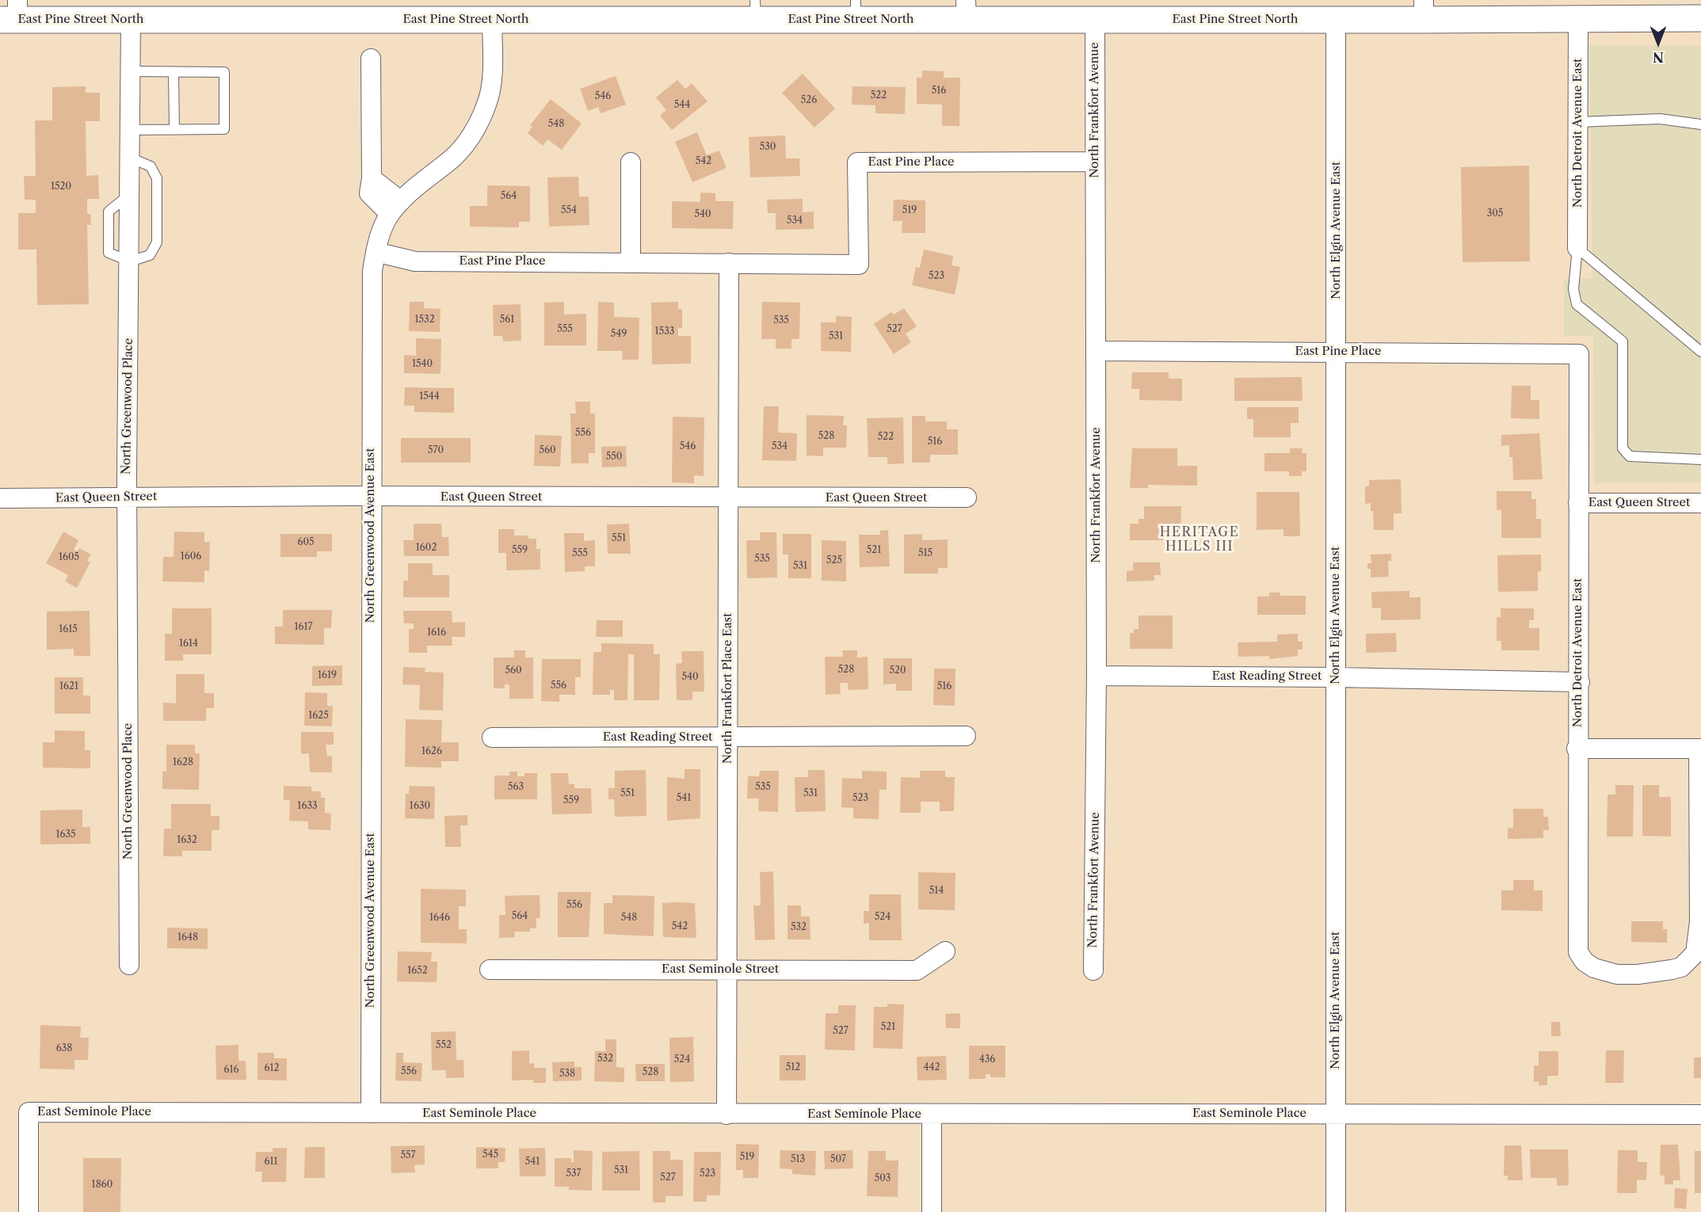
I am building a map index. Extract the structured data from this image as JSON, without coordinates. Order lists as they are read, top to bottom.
{
  "streets": {
    "main road": ["East Pine Street North"],
    "street": [
      "North Frankfort Avenue",
      "North Detroit Avenue East",
      "East Pine Place",
      "North Elgin Avenue East",
      "North Greenwood Place",
      "East Queen Street",
      "North Greenwood Avenue East",
      "East Reading Street",
      "North Frankfort Place East",
      "East Seminole Street",
      "East Seminole Place"
    ]
  },
  "crossings": [
    ["East Pine Street North", "North Frankfort Avenue"],
    ["East Pine Street North", "North Detroit Avenue East"],
    ["East Pine Street North", "North Elgin Avenue East"],
    ["East Pine Street North", "North Greenwood Place"],
    ["East Pine Street North", "North Greenwood Avenue East"],
    ["North Frankfort Avenue", "East Pine Place"],
    ["North Frankfort Avenue", "East Reading Street"],
    ["North Detroit Avenue East", "East Pine Place"],
    ["North Detroit Avenue East", "East Queen Street"],
    ["North Detroit Avenue East", "East Reading Street"],
    ["East Pine Place", "North Elgin Avenue East"],
    ["East Pine Place", "North Greenwood Avenue East"],
    ["East Pine Place", "North Frankfort Place East"],
    ["North Elgin Avenue East", "East Reading Street"],
    ["North Elgin Avenue East", "East Seminole Place"],
    ["North Greenwood Place", "East Queen Street"],
    ["East Queen Street", "North Greenwood Avenue East"],
    ["East Queen Street", "North Frankfort Place East"],
    ["North Greenwood Avenue East", "East Seminole Place"],
    ["East Reading Street", "North Frankfort Place East"],
    ["North Frankfort Place East", "East Seminole Street"],
    ["North Frankfort Place East", "East Seminole Place"]
  ],
  "districts": ["HERITAGE HILLS III"],
  "house_numbers": [
    "516",
    "522",
    "546",
    "526",
    "544",
    "548",
    "530",
    "542",
    "1520",
    "564",
    "554",
    "519",
    "305",
    "540",
    "534",
    "523",
    "1532",
    "561",
    "535",
    "555",
    "527",
    "1533",
    "549",
    "531",
    "1540",
    "1544",
    "556",
    "528",
    "522",
    "516",
    "546",
    "534",
    "570",
    "560",
    "550",
    "551",
    "605",
    "1602",
    "559",
    "521",
    "555",
    "515",
    "1606",
    "1605",
    "535",
    "525",
    "531",
    "1617",
    "1615",
    "1616",
    "1614",
    "528",
    "560",
    "520",
    "1619",
    "540",
    "556",
    "1621",
    "516",
    "1625",
    "1626",
    "1628",
    "563",
    "535",
    "551",
    "531",
    "541",
    "523",
    "559",
    "1633",
    "1630",
    "1635",
    "1632",
    "514",
    "556",
    "564",
    "524",
    "1646",
    "548",
    "542",
    "532",
    "1648",
    "1652",
    "521",
    "527",
    "552",
    "638",
    "532",
    "524",
    "436",
    "512",
    "442",
    "612",
    "616",
    "556",
    "528",
    "538",
    "545",
    "557",
    "519",
    "513",
    "507",
    "611",
    "541",
    "531",
    "537",
    "523",
    "527",
    "503",
    "1860"
  ],
  "north": "bottom"
}
